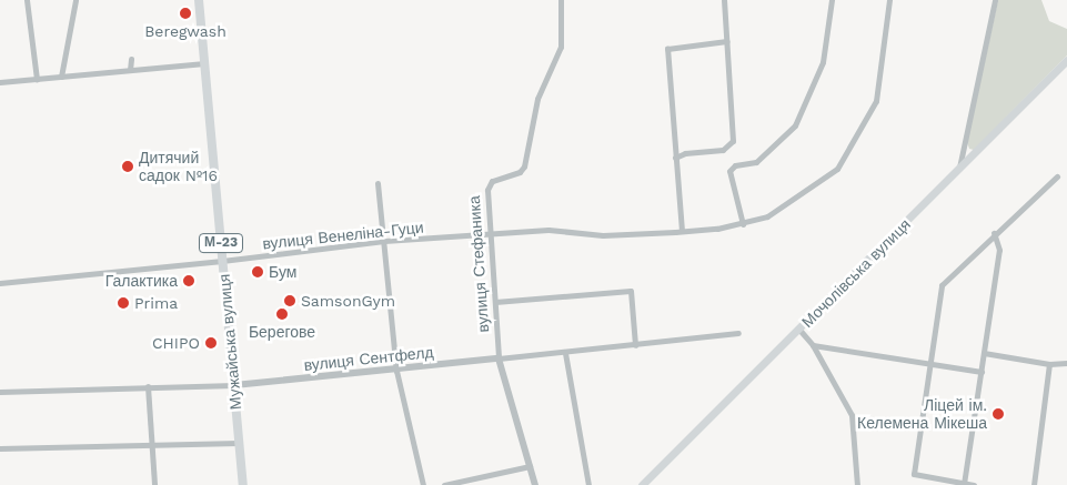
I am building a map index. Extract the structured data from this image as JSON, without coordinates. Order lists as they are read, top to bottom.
{
  "streets": {
    "highway": ["М-23", "Мужайська вулиця"],
    "main road": ["Мочолівська вулиця"],
    "street": ["вулиця Венеліна-Гуци", "вулиця Стефаника", "вулиця Сентфелд"]
  },
  "crossings": [
    ["вулиця Венеліна-Гуци", "вулиця Стефаника"],
    ["вулиця Венеліна-Гуци", "Мужайська вулиця"],
    ["вулиця Стефаника", "вулиця Сентфелд"],
    ["Мужайська вулиця", "вулиця Сентфелд"]
  ],
  "places": [
    "Beregwash",
    "Дитячий садок №16",
    "Бум",
    "Галактика",
    "SamsonGym",
    "Prima",
    "Берегове",
    "CHIPO",
    "Ліцей ім. Келемена Мікеша"
  ]
}
